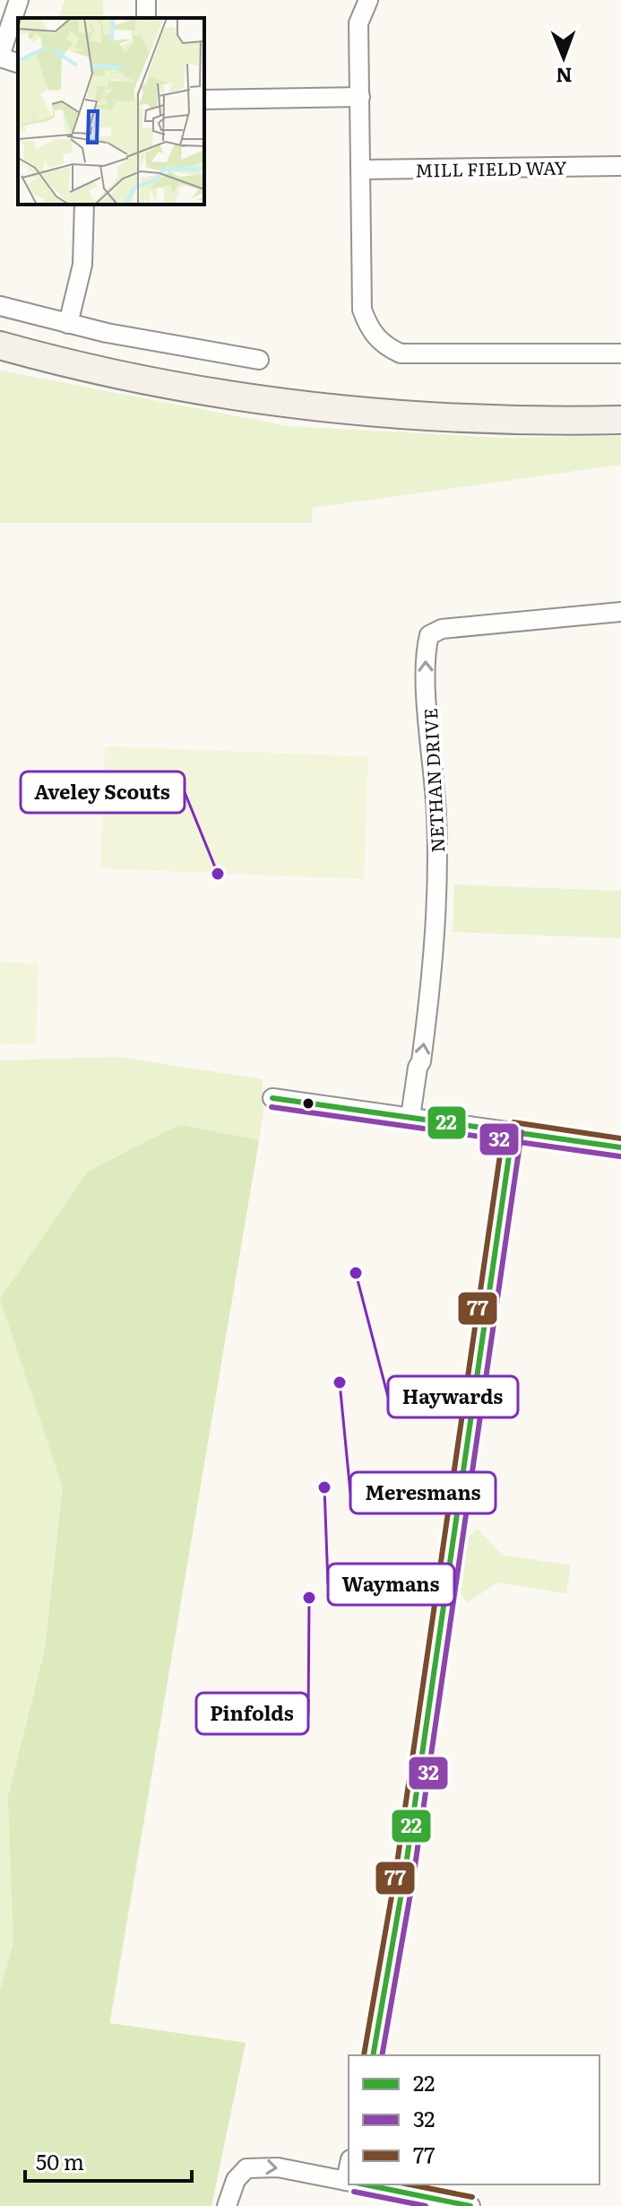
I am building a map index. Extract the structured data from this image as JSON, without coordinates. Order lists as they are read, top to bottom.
{
  "streets": {
    "street": ["MILL FIELD WAY", "NETHAN DRIVE"]
  },
  "one_way": ["NETHAN DRIVE"],
  "places": [
    "Aveley Scouts",
    "Haywards",
    "Meresmans",
    "Waymans",
    "Pinfolds"
  ],
  "lines": ["transit line 22", "transit line 32", "transit line 77"],
  "legend": ["22", "32", "77"],
  "scale_bar": "50 m",
  "north": "bottom"
}
